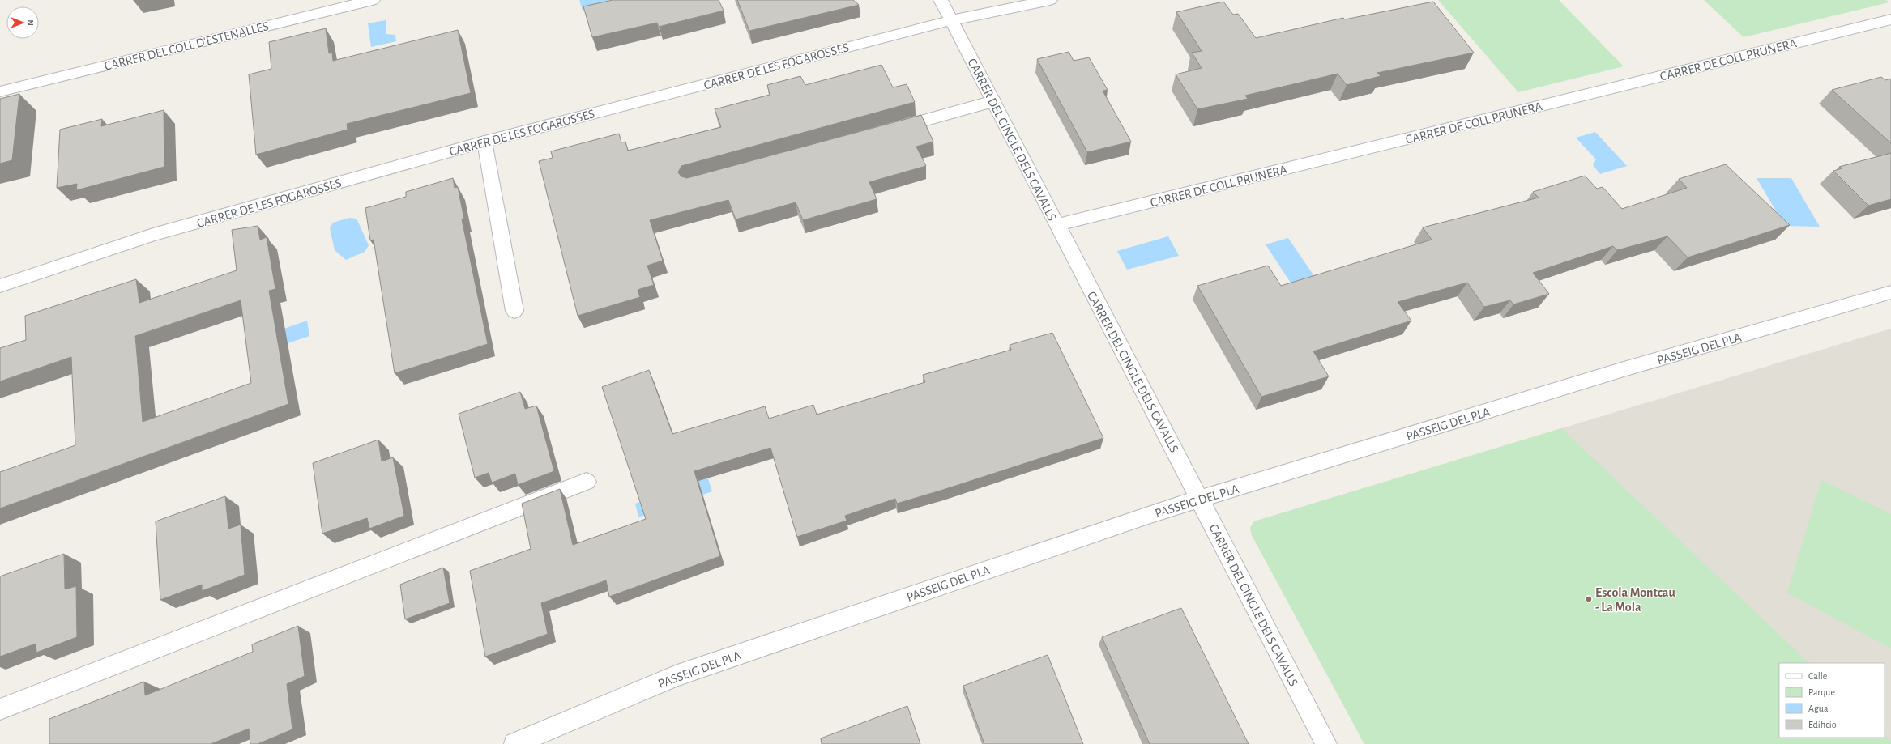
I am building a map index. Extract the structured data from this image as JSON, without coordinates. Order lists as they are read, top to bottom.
{
  "streets": {
    "street": [
      "CARRER DEL COLL D'ESTENALLES",
      "CARRER DE COLL PRUNERA",
      "CARRER DE LES FOGAROSSES",
      "CARRER DEL CINGLE DELS CAVALLS",
      "PASSEIG DEL PLA"
    ]
  },
  "crossings": [
    ["CARRER DE COLL PRUNERA", "CARRER DEL CINGLE DELS CAVALLS"],
    ["CARRER DE LES FOGAROSSES", "CARRER DEL CINGLE DELS CAVALLS"],
    ["CARRER DEL CINGLE DELS CAVALLS", "PASSEIG DEL PLA"]
  ],
  "places": ["Escola Montcau - La Mola"],
  "legend": [
    "Calle",
    "Parque",
    "Agua",
    "Edificio"
  ],
  "north": "right"
}
